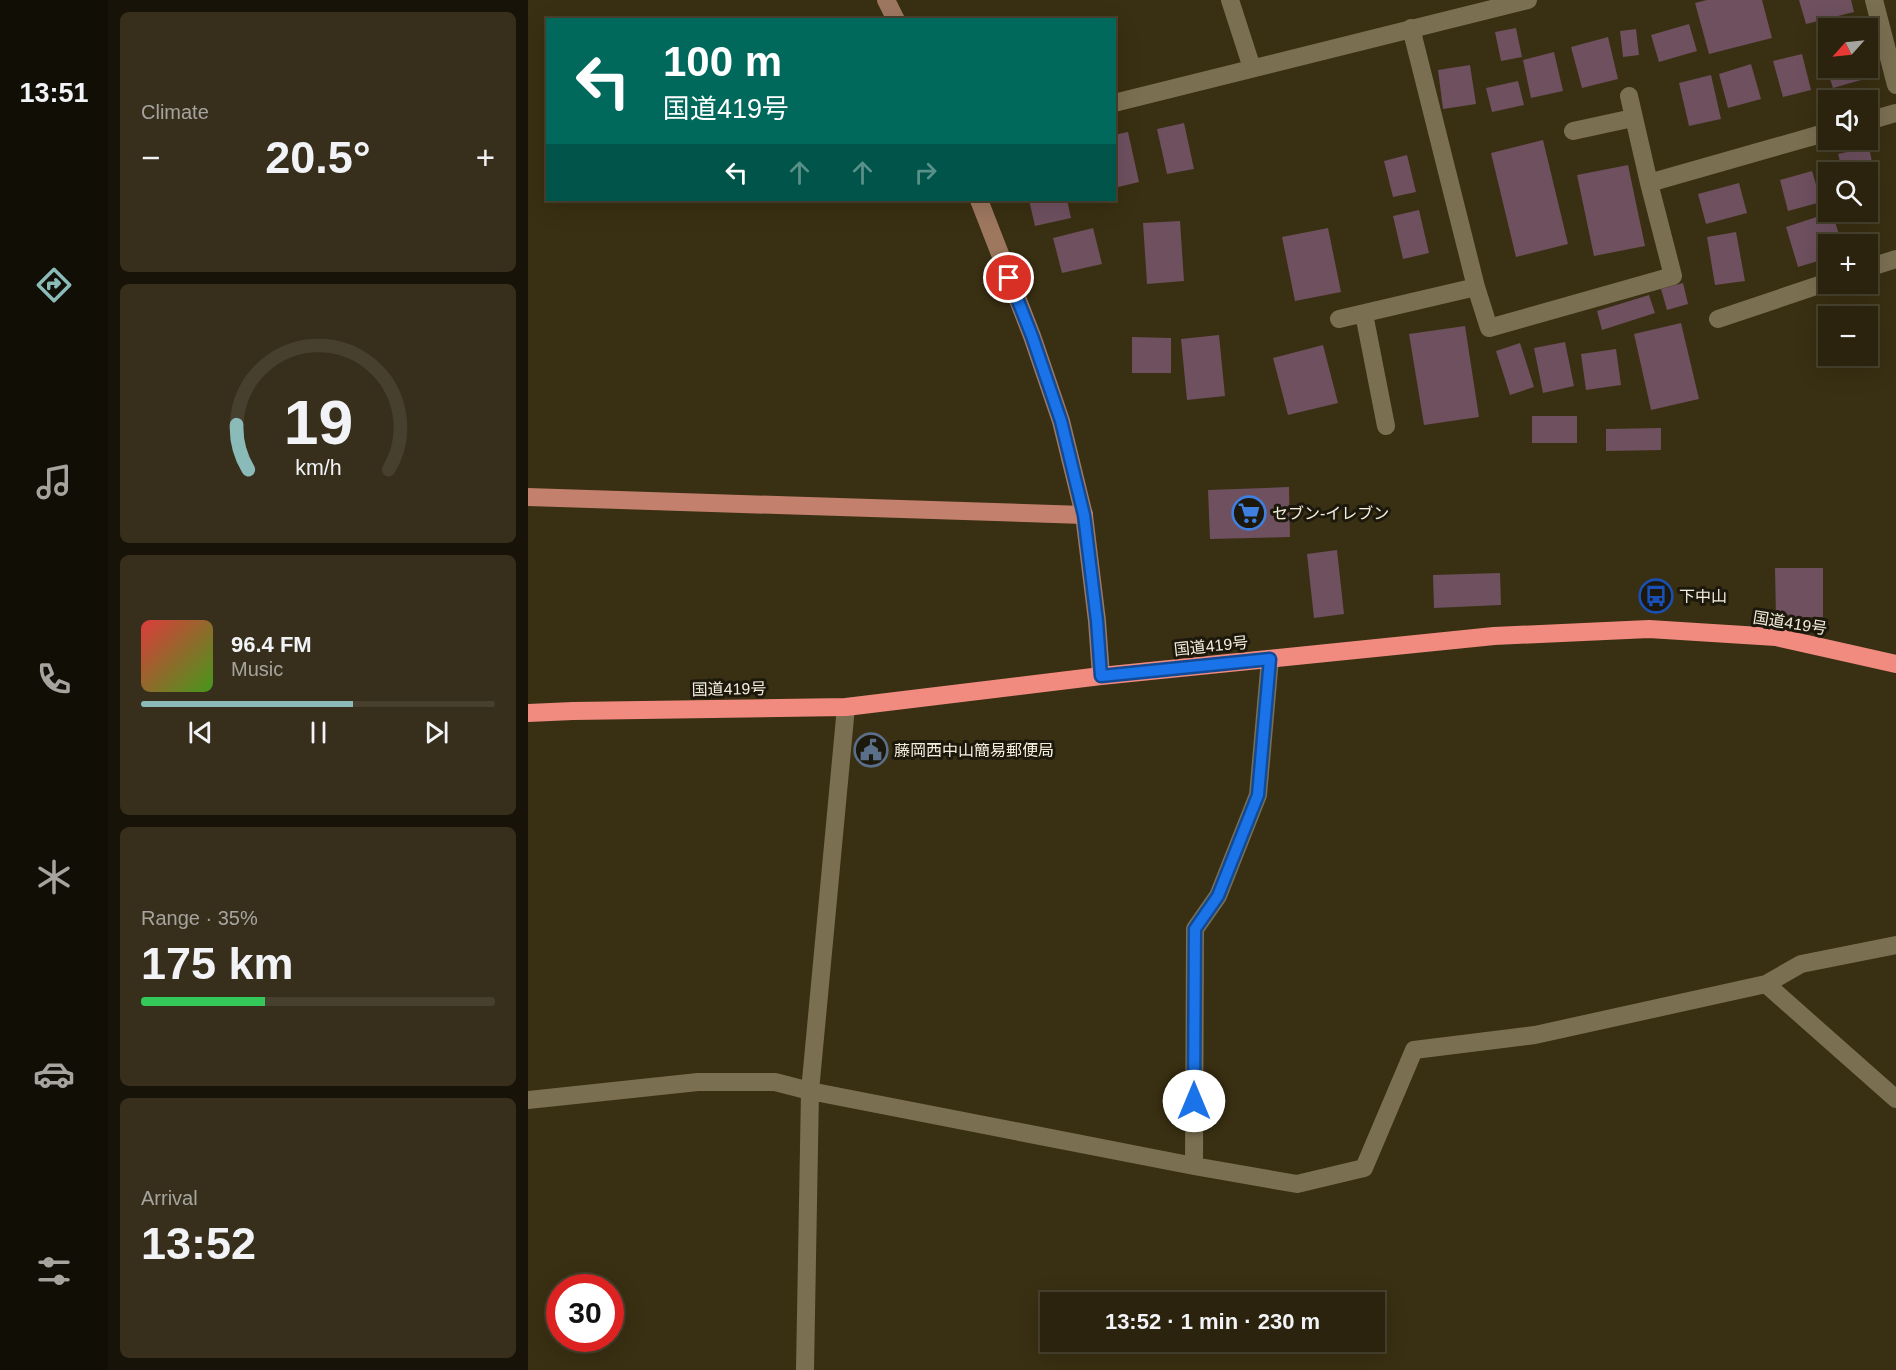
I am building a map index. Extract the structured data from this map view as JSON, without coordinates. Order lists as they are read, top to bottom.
{
  "streets": {
    "highway": ["国道419号"]
  },
  "places": {
    "supermarket": ["セブン-イレブン"],
    "bus stop": ["下中山"],
    "public building": ["藤岡西中山簡易郵便局"]
  },
  "north": "bottom left",
  "page": {
    "tabs": "13:51",
    "tile": [
      "Climate",
      ["Range · 35%", "175 km"],
      ["Arrival", "13:52"]
    ],
    "map_buttons": ["+", "−"],
    "turn": ["100 m", "国道419号"],
    "heat": ["−", "20.5°", "+"],
    "song": ["96.4 FM", "Music"],
    "limit": "30",
    "trip": "13:52 · 1 min · 230 m",
    "gauge": ["19", "km/h"]
  }
}
